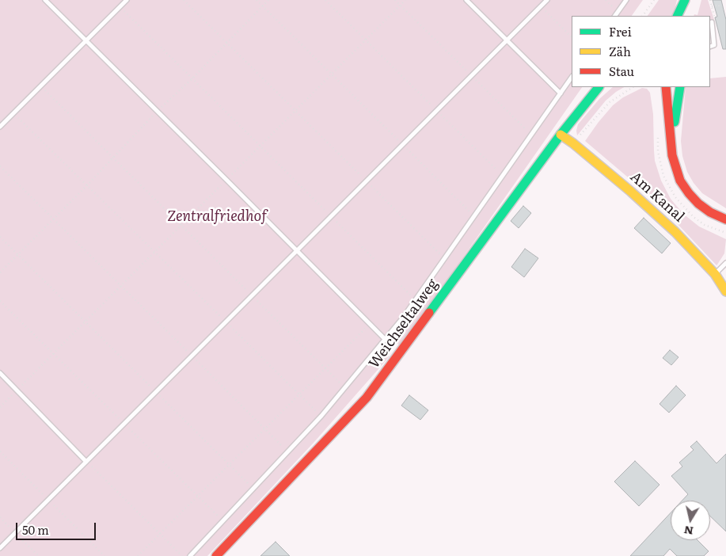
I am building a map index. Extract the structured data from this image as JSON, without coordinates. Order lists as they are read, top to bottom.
{
  "streets": {
    "main road": ["Am Kanal", "Weichseltalweg"]
  },
  "crossings": [
    ["Am Kanal", "Weichseltalweg"]
  ],
  "parks": ["Zentralfriedhof"],
  "legend": ["Frei", "Zäh", "Stau"],
  "scale_bar": "50 m",
  "north": "bottom"
}
